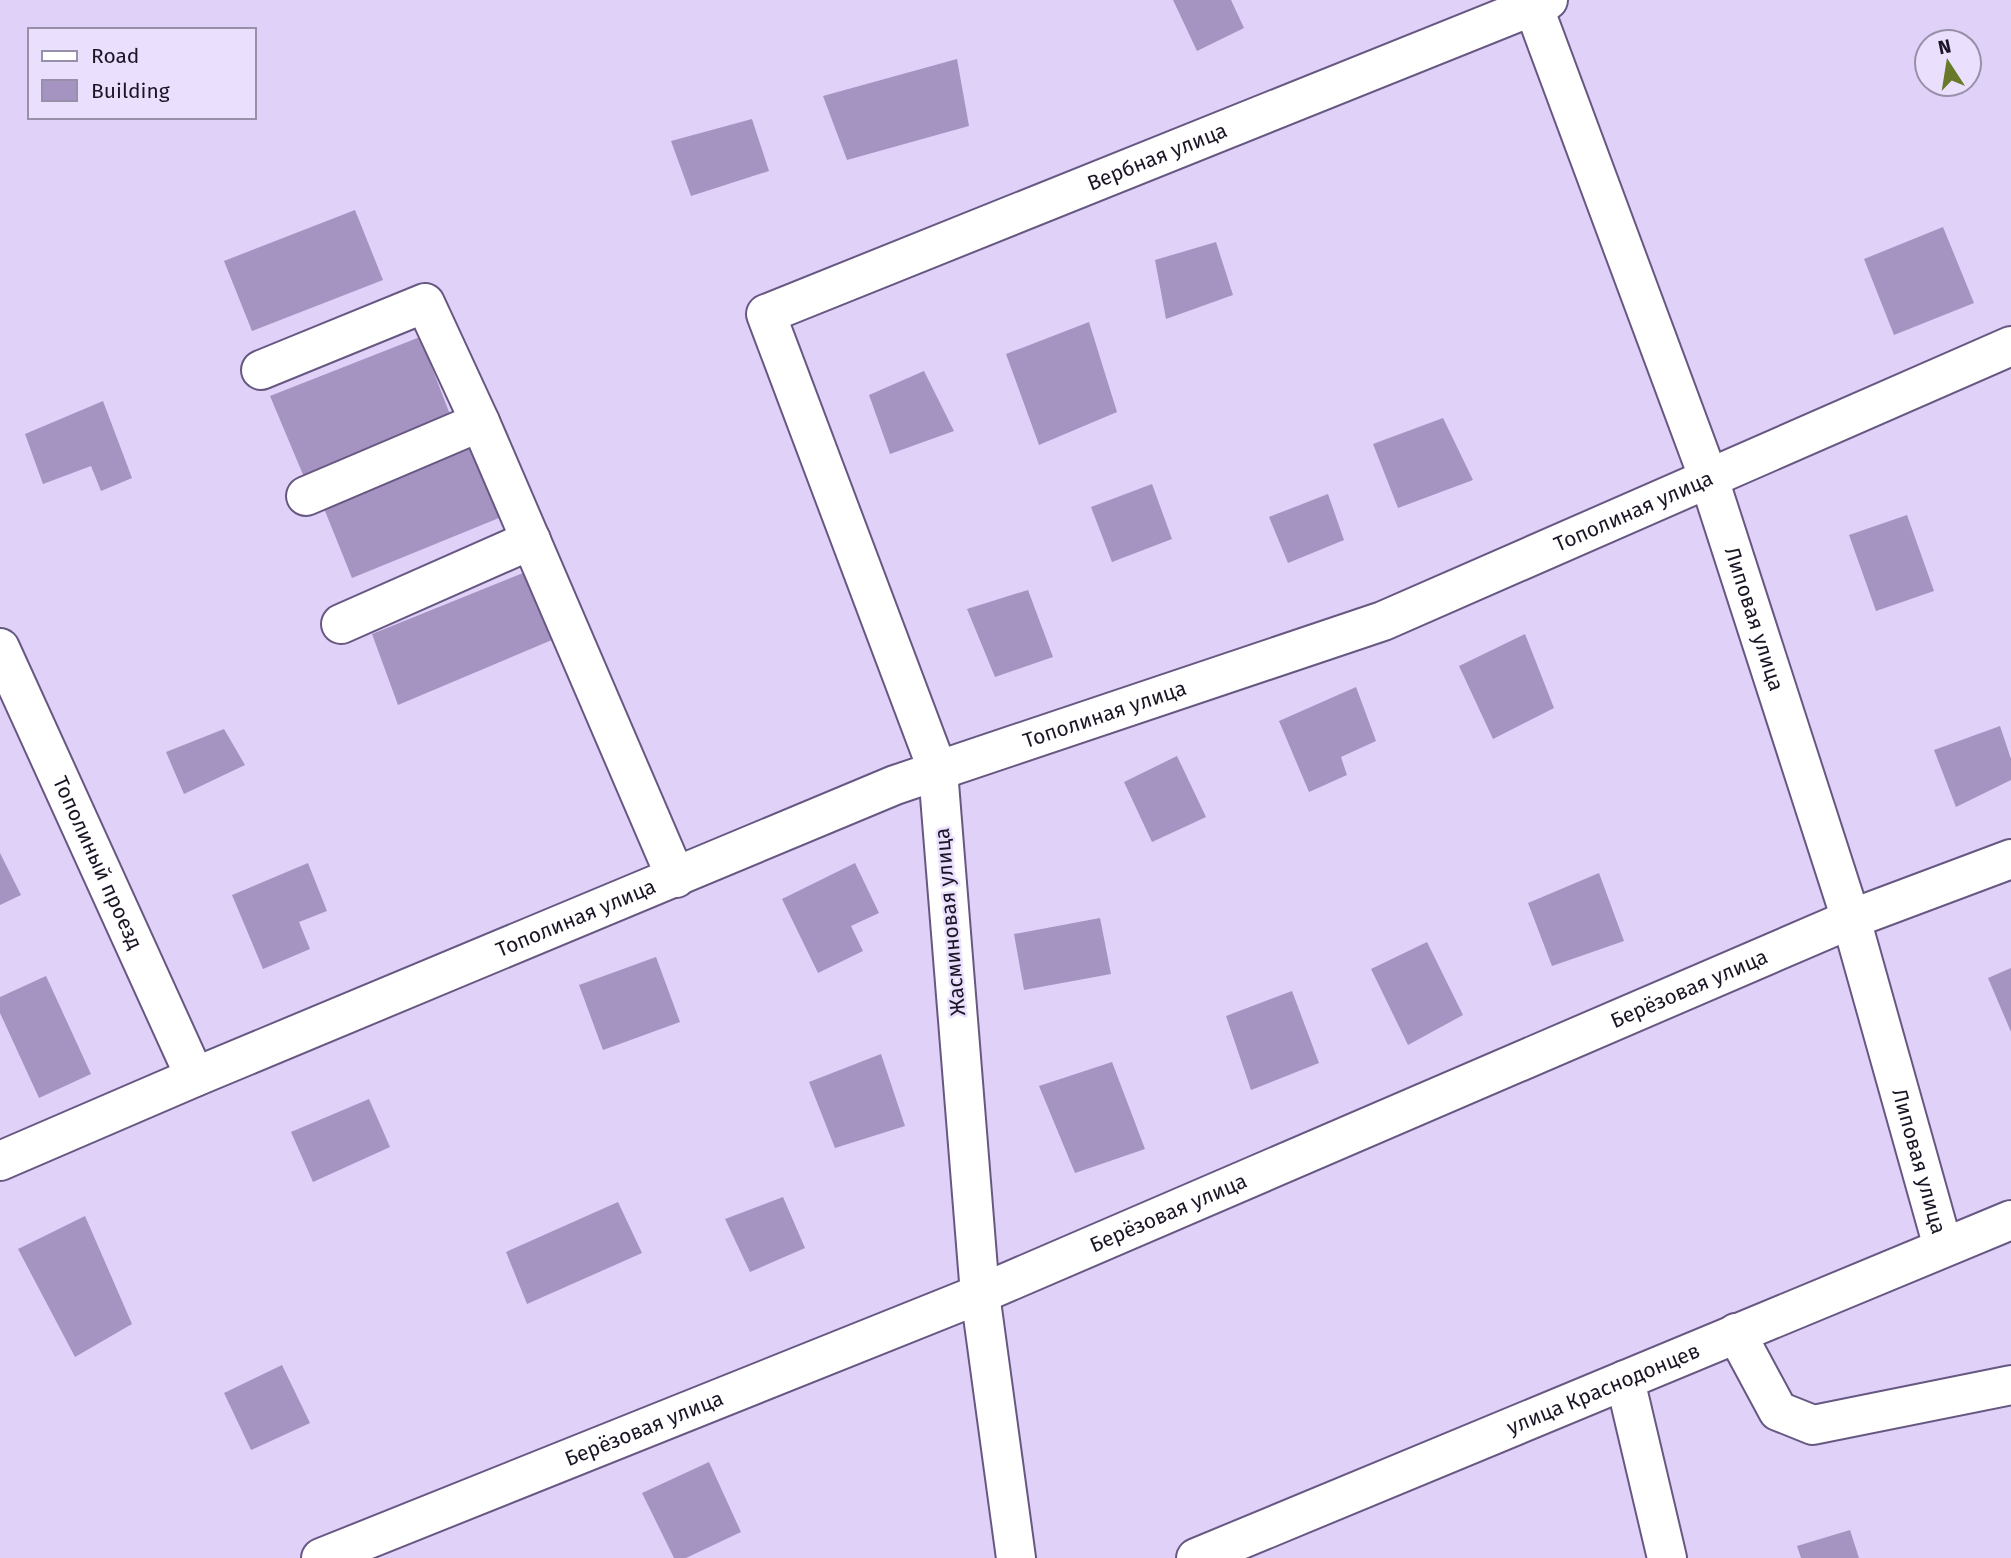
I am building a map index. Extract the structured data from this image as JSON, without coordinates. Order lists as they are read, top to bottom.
{
  "streets": {
    "street": [
      "Вербная улица",
      "Тополиная улица",
      "Липовая улица",
      "Тополиный проезд",
      "Жасминовая улица",
      "Берёзовая улица",
      "улица Краснодонцев"
    ]
  },
  "crossings": [
    ["Вербная улица", "Липовая улица"],
    ["Вербная улица", "Жасминовая улица"],
    ["Тополиная улица", "Липовая улица"],
    ["Тополиная улица", "Тополиный проезд"],
    ["Тополиная улица", "Жасминовая улица"],
    ["Липовая улица", "Берёзовая улица"],
    ["Липовая улица", "улица Краснодонцев"],
    ["Жасминовая улица", "Берёзовая улица"]
  ],
  "legend": ["Road", "Building"],
  "north": "top"
}
